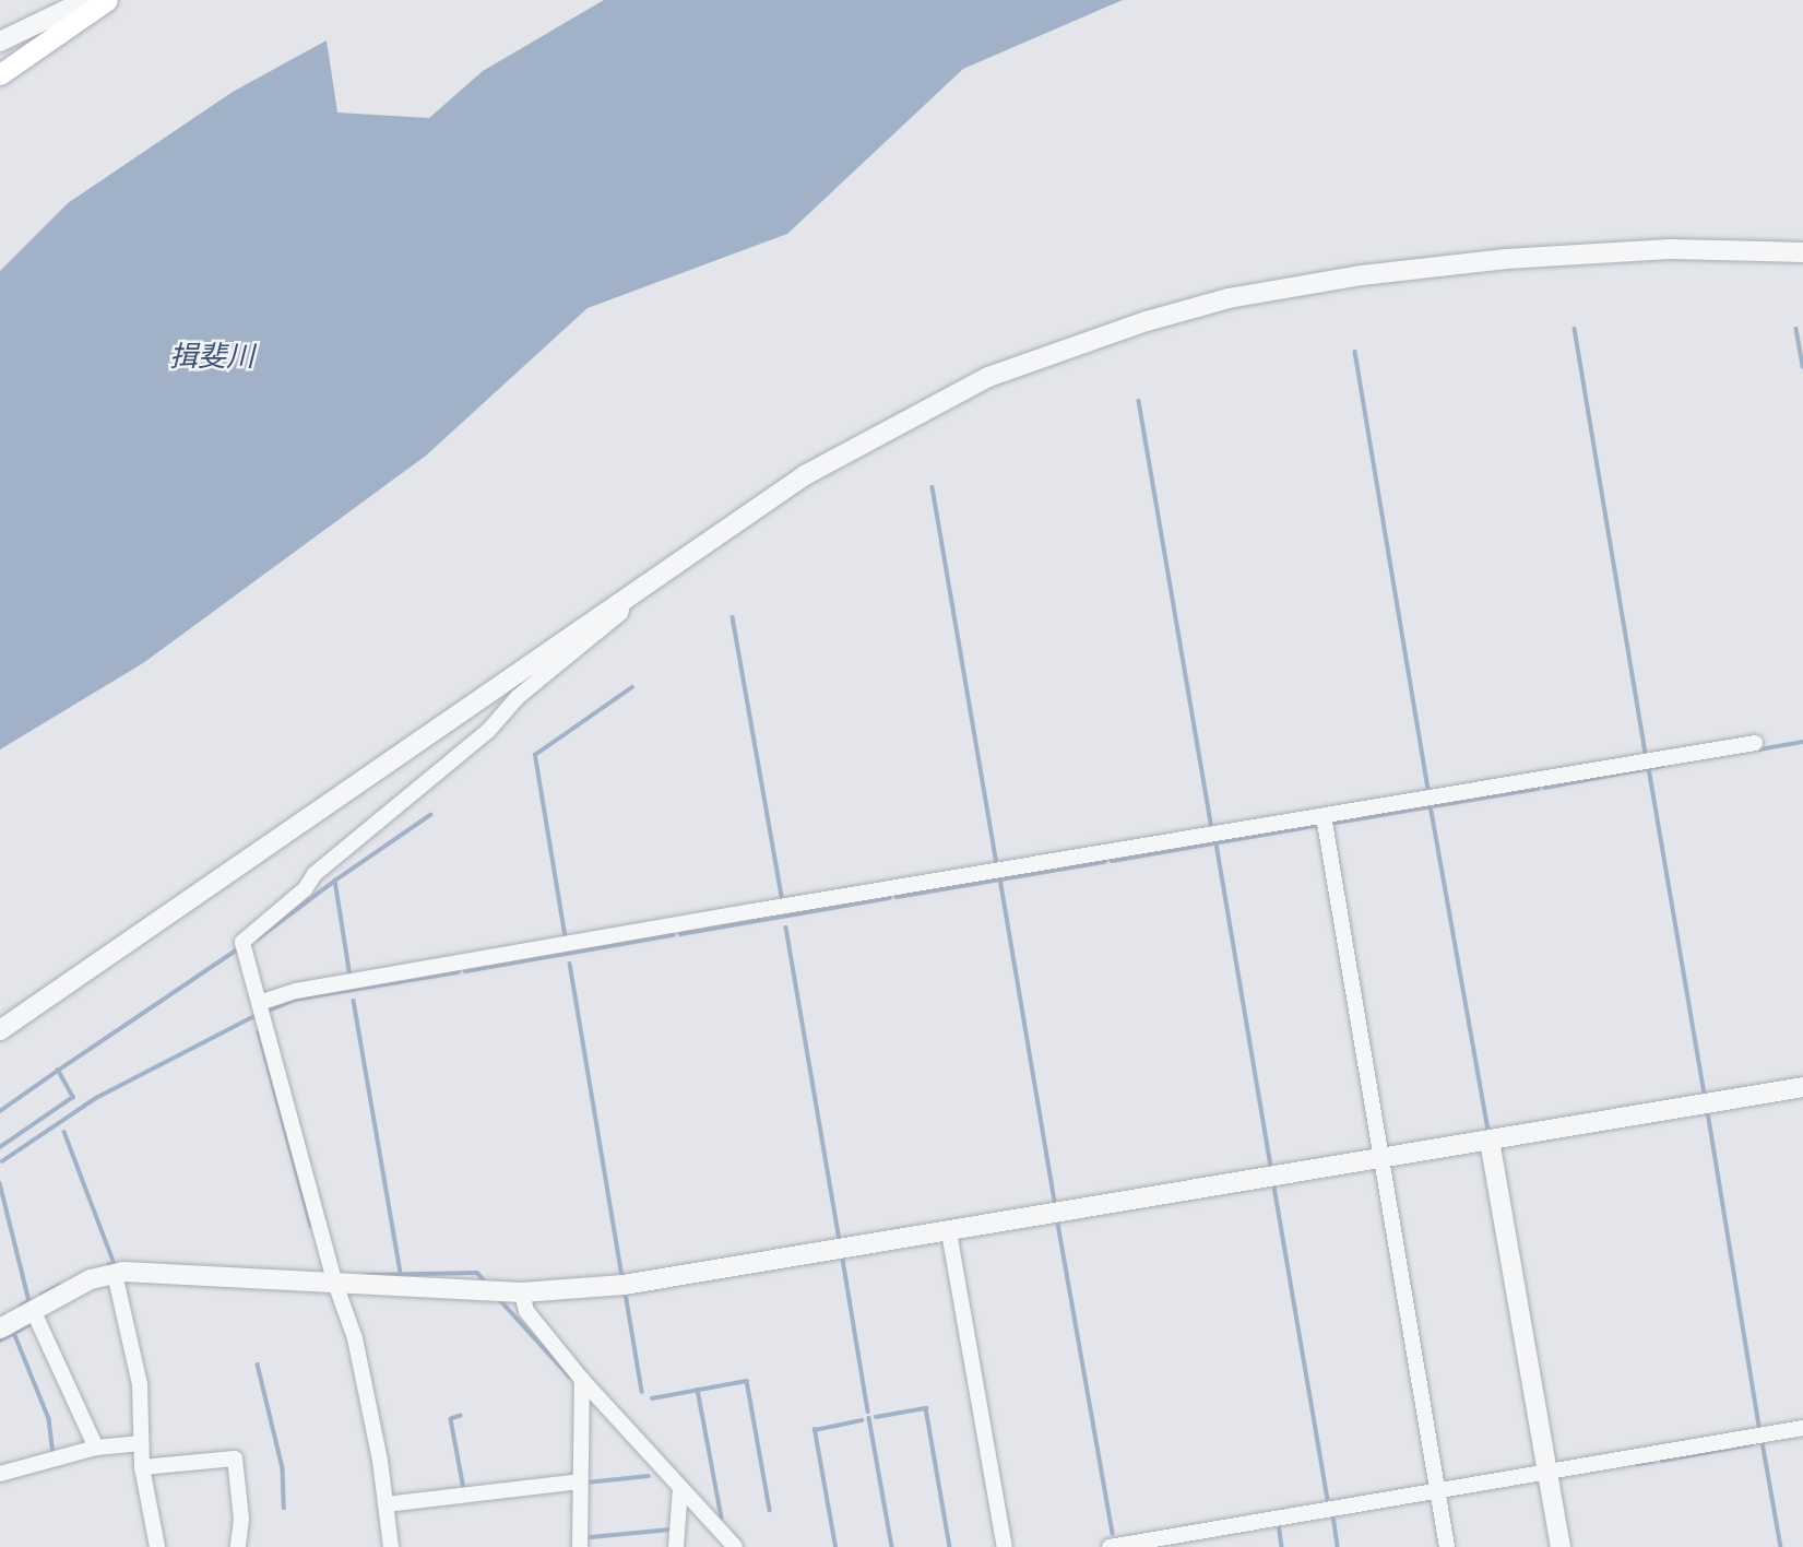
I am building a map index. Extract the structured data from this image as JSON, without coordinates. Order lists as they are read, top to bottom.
{
  "water": ["揖斐川"]
}
